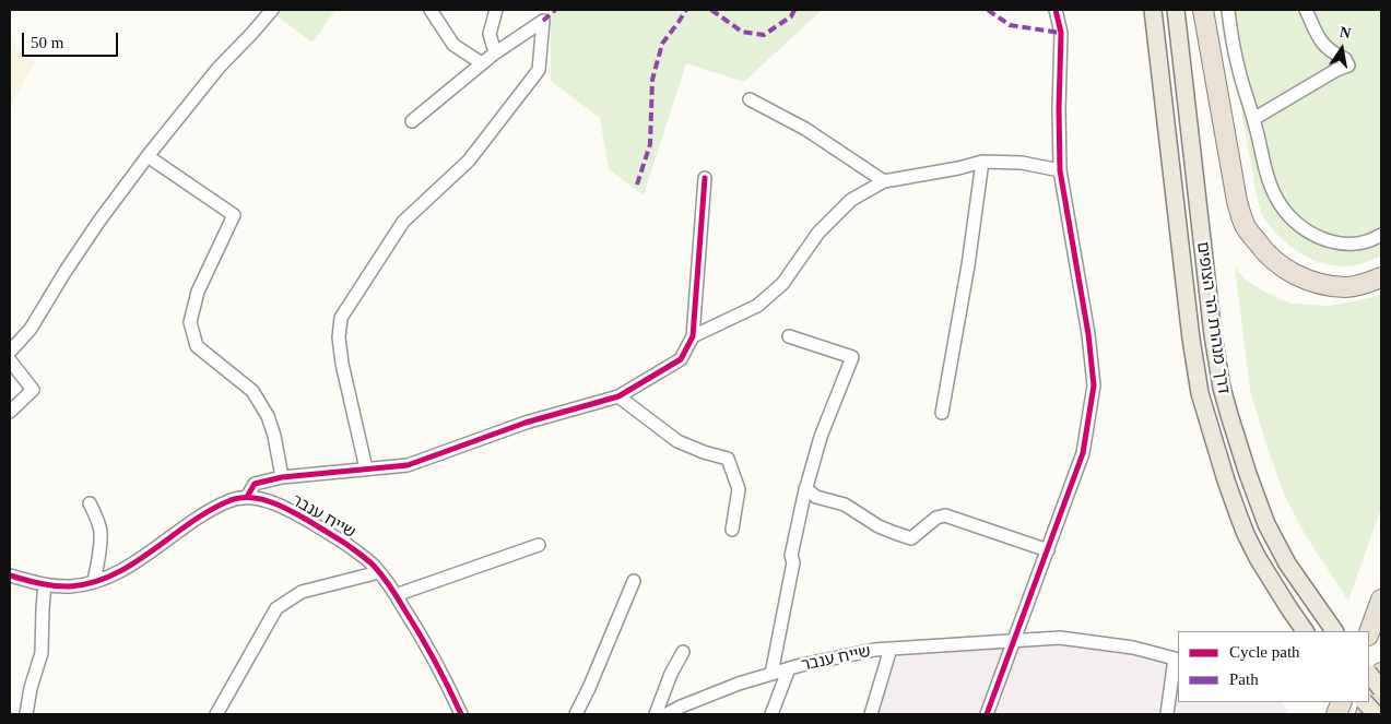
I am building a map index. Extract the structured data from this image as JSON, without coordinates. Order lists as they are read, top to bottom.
{
  "streets": {
    "main road": ["דרך מנהרת הר הצופים"],
    "street": ["שייח ענבר"]
  },
  "legend": ["Cycle path", "Path"],
  "scale_bar": "50 m",
  "north": "top"
}
